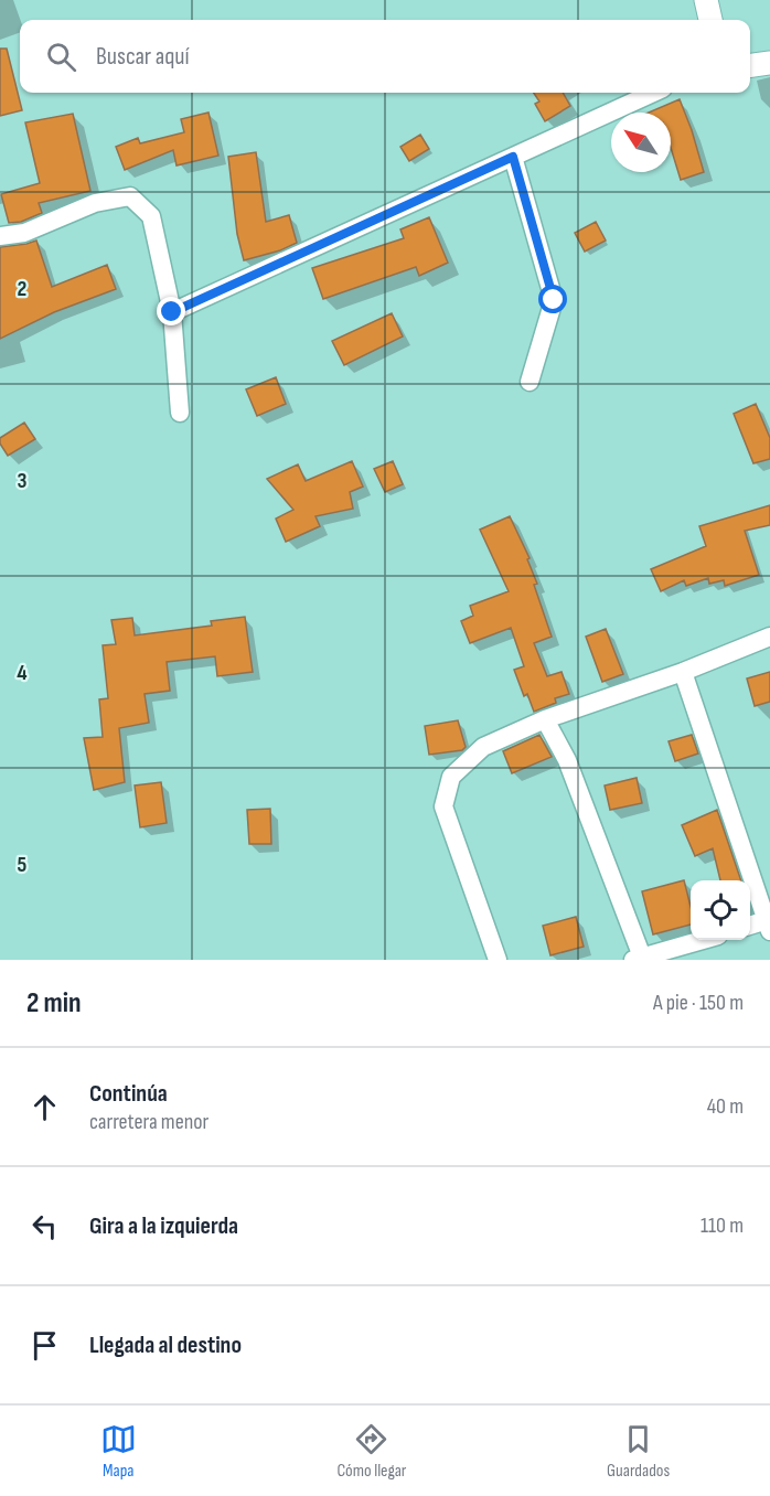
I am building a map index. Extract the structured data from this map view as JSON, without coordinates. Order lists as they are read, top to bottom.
{
  "north": "top left",
  "page": {
    "search": "Buscar aquí",
    "heading": ["2 min", "A pie · 150 m"],
    "list": [
      ["Continúa", "carretera menor", "40 m"],
      ["Gira a la izquierda", "110 m"],
      "Llegada al destino"
    ],
    "nav": ["Mapa", "Cómo llegar", "Guardados"]
  },
  "grid": {
    "rows": [
      "2",
      "3",
      "4",
      "5"
    ]
  }
}
